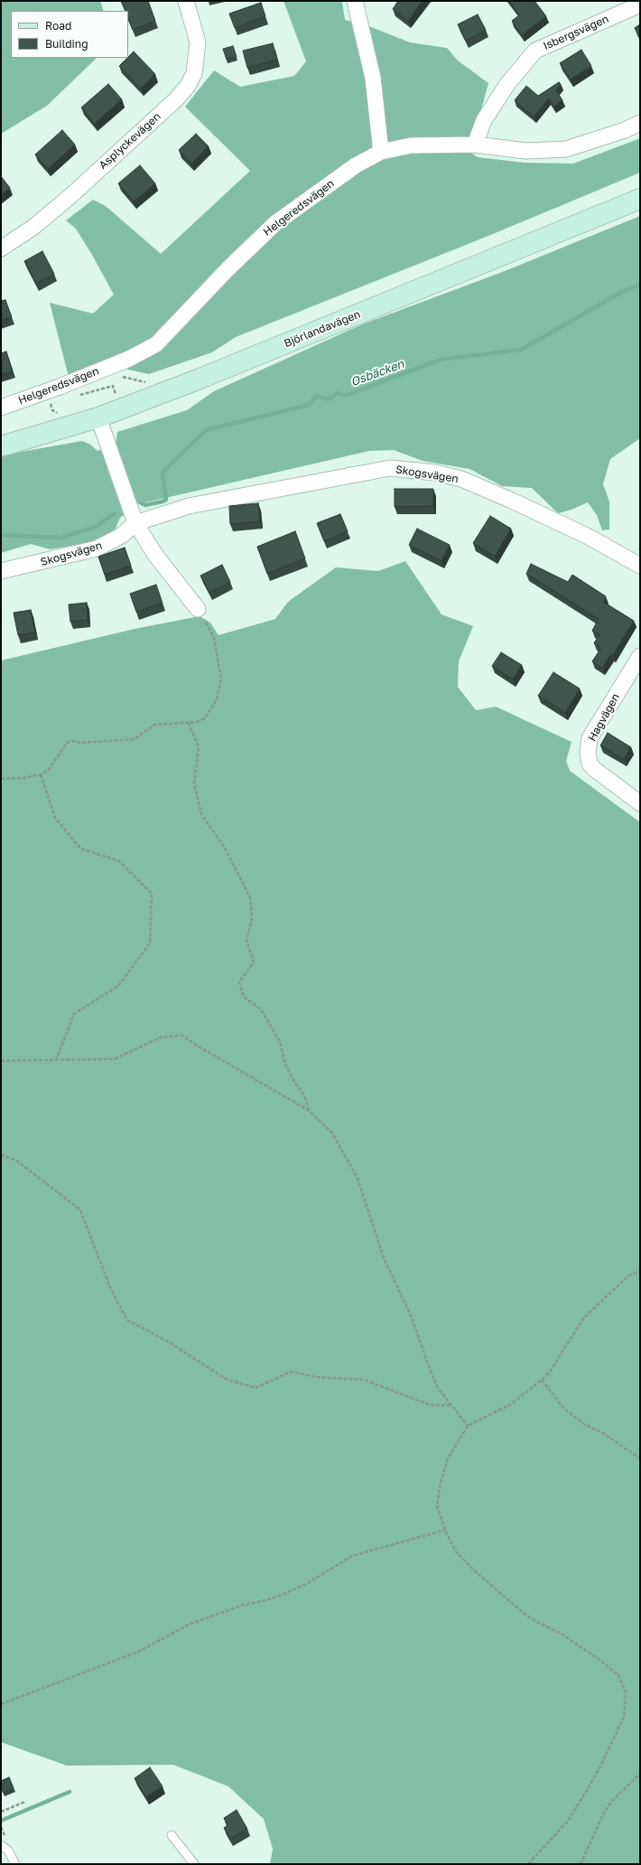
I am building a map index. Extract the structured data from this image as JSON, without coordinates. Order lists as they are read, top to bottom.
{
  "streets": {
    "street": [
      "Isbergsvägen",
      "Asplyckevägen",
      "Helgeredsvägen",
      "Björlandavägen",
      "Skogsvägen",
      "Hagvägen"
    ]
  },
  "crossings": [
    ["Isbergsvägen", "Helgeredsvägen"]
  ],
  "water": ["Osbäcken"],
  "legend": ["Road", "Building"]
}
